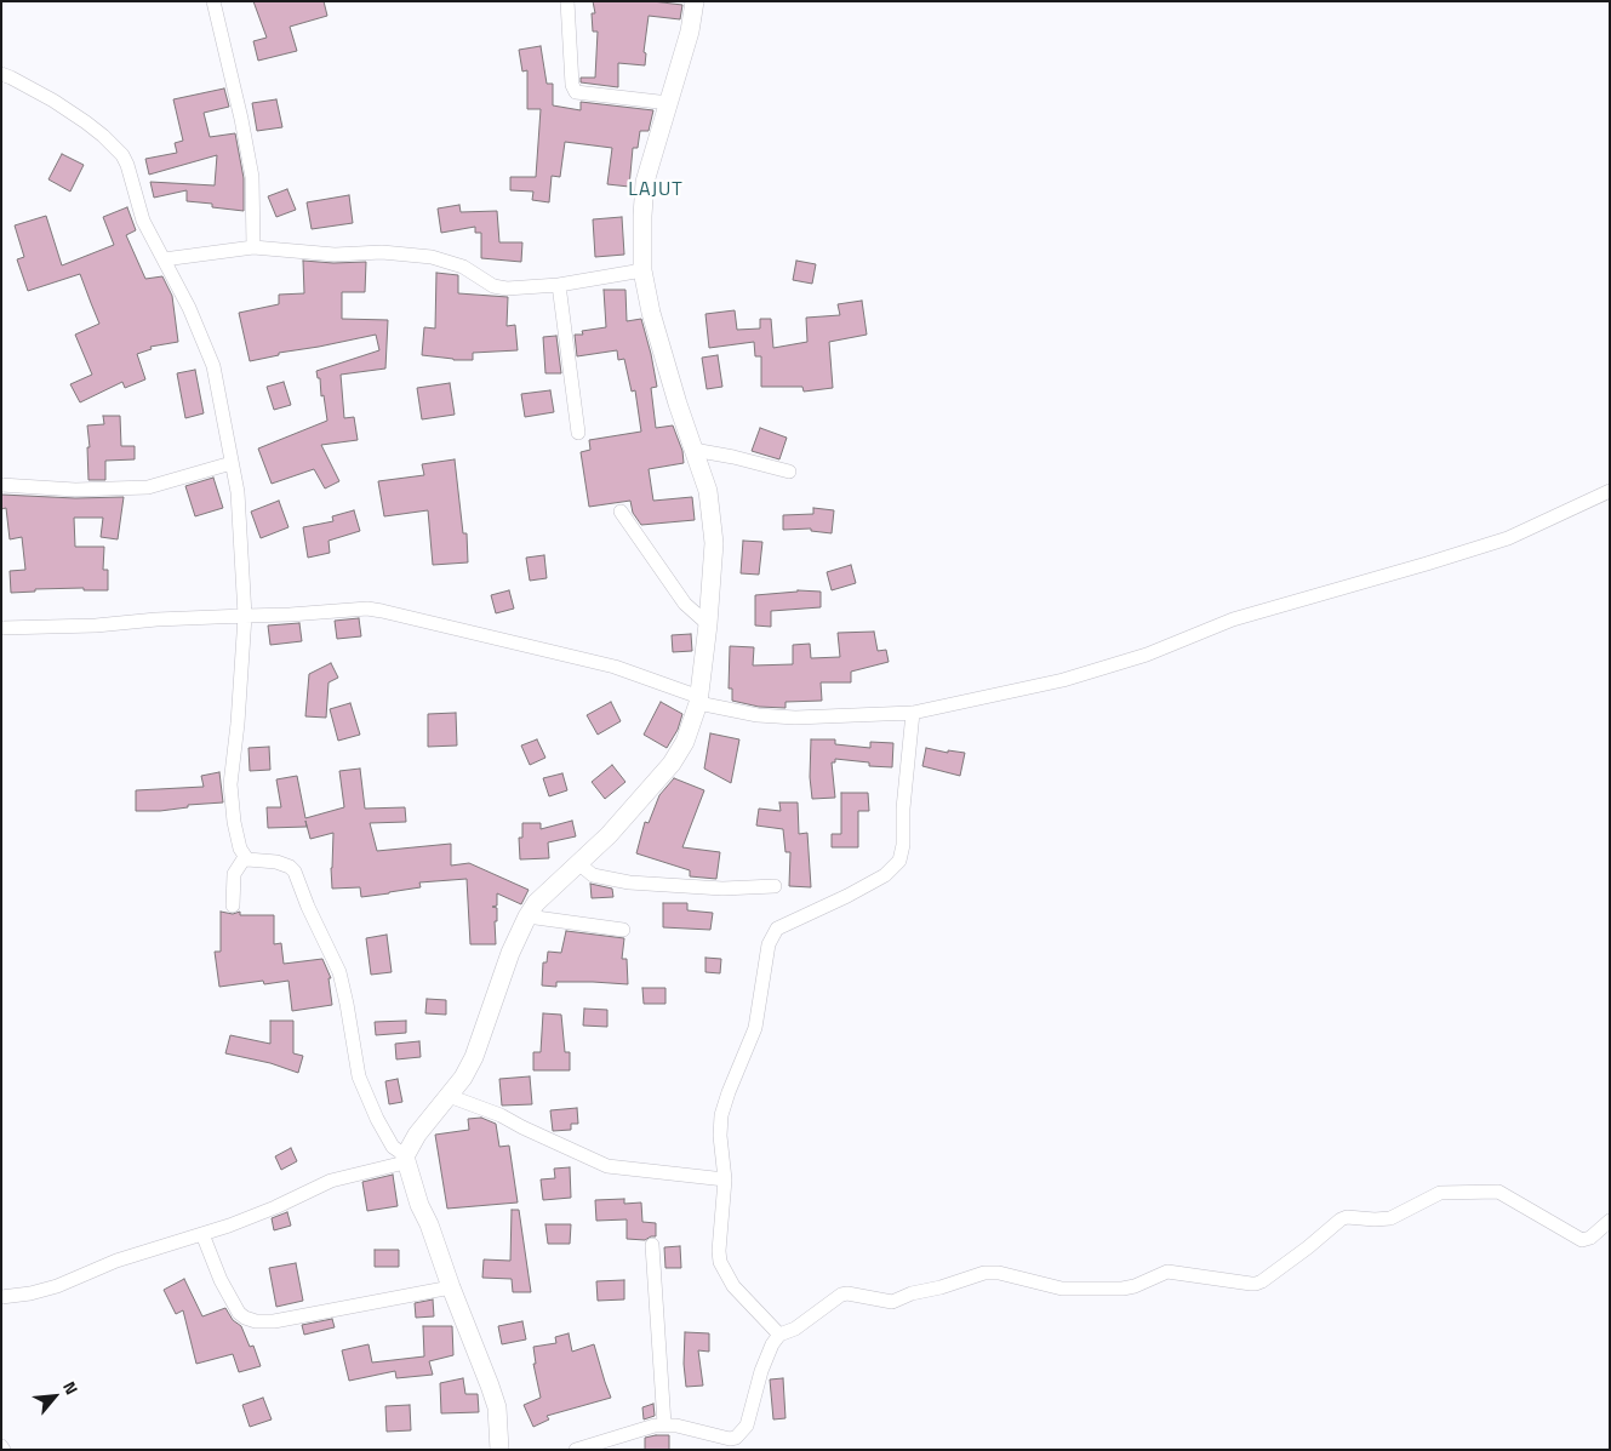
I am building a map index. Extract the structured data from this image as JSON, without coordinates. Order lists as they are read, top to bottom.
{
  "districts": ["LAJUT"],
  "north": "top right"
}
